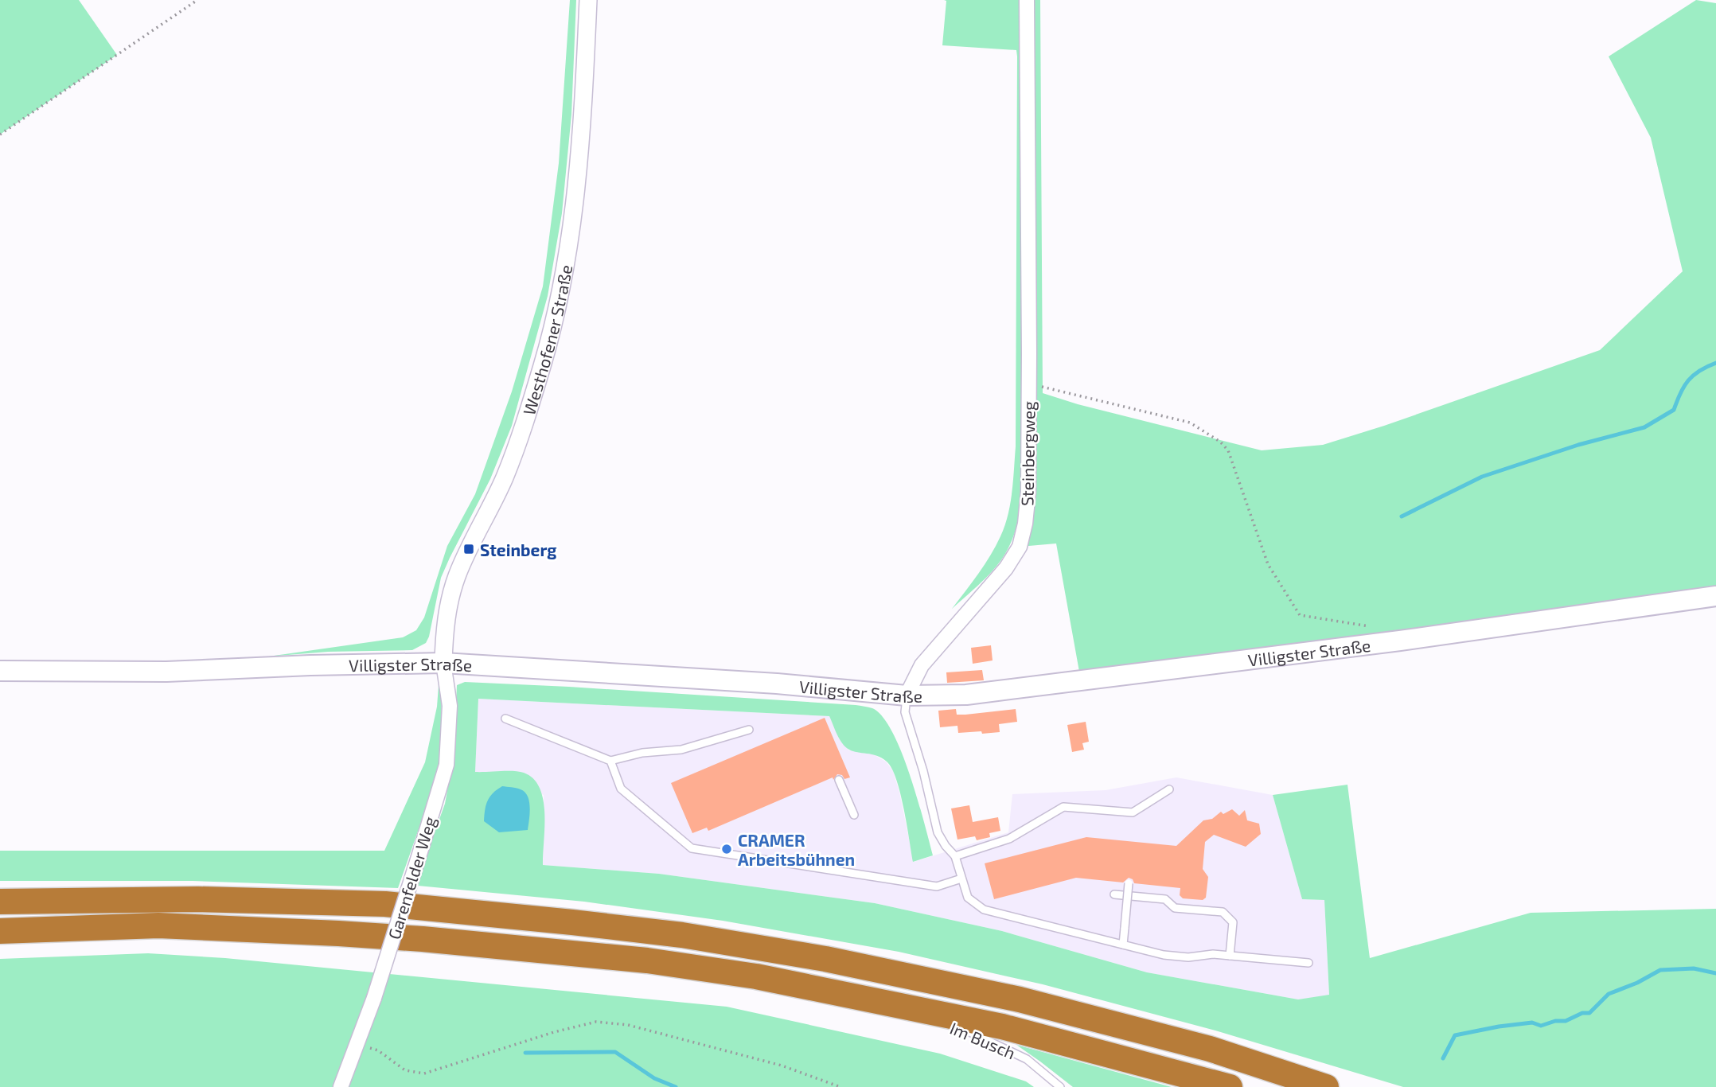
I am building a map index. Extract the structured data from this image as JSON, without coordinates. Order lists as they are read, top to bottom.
{
  "streets": {
    "main road": ["Villigster Straße"],
    "street": ["Westhofener Straße", "Steinbergweg", "Garenfelder Weg"],
    "lane": ["Im Busch"]
  },
  "crossings": [
    ["Westhofener Straße", "Villigster Straße"],
    ["Westhofener Straße", "Garenfelder Weg"],
    ["Steinbergweg", "Villigster Straße"],
    ["Villigster Straße", "Garenfelder Weg"]
  ],
  "places": {
    "transit": ["Steinberg"],
    "other": ["CRAMER Arbeitsbühnen"]
  }
}
